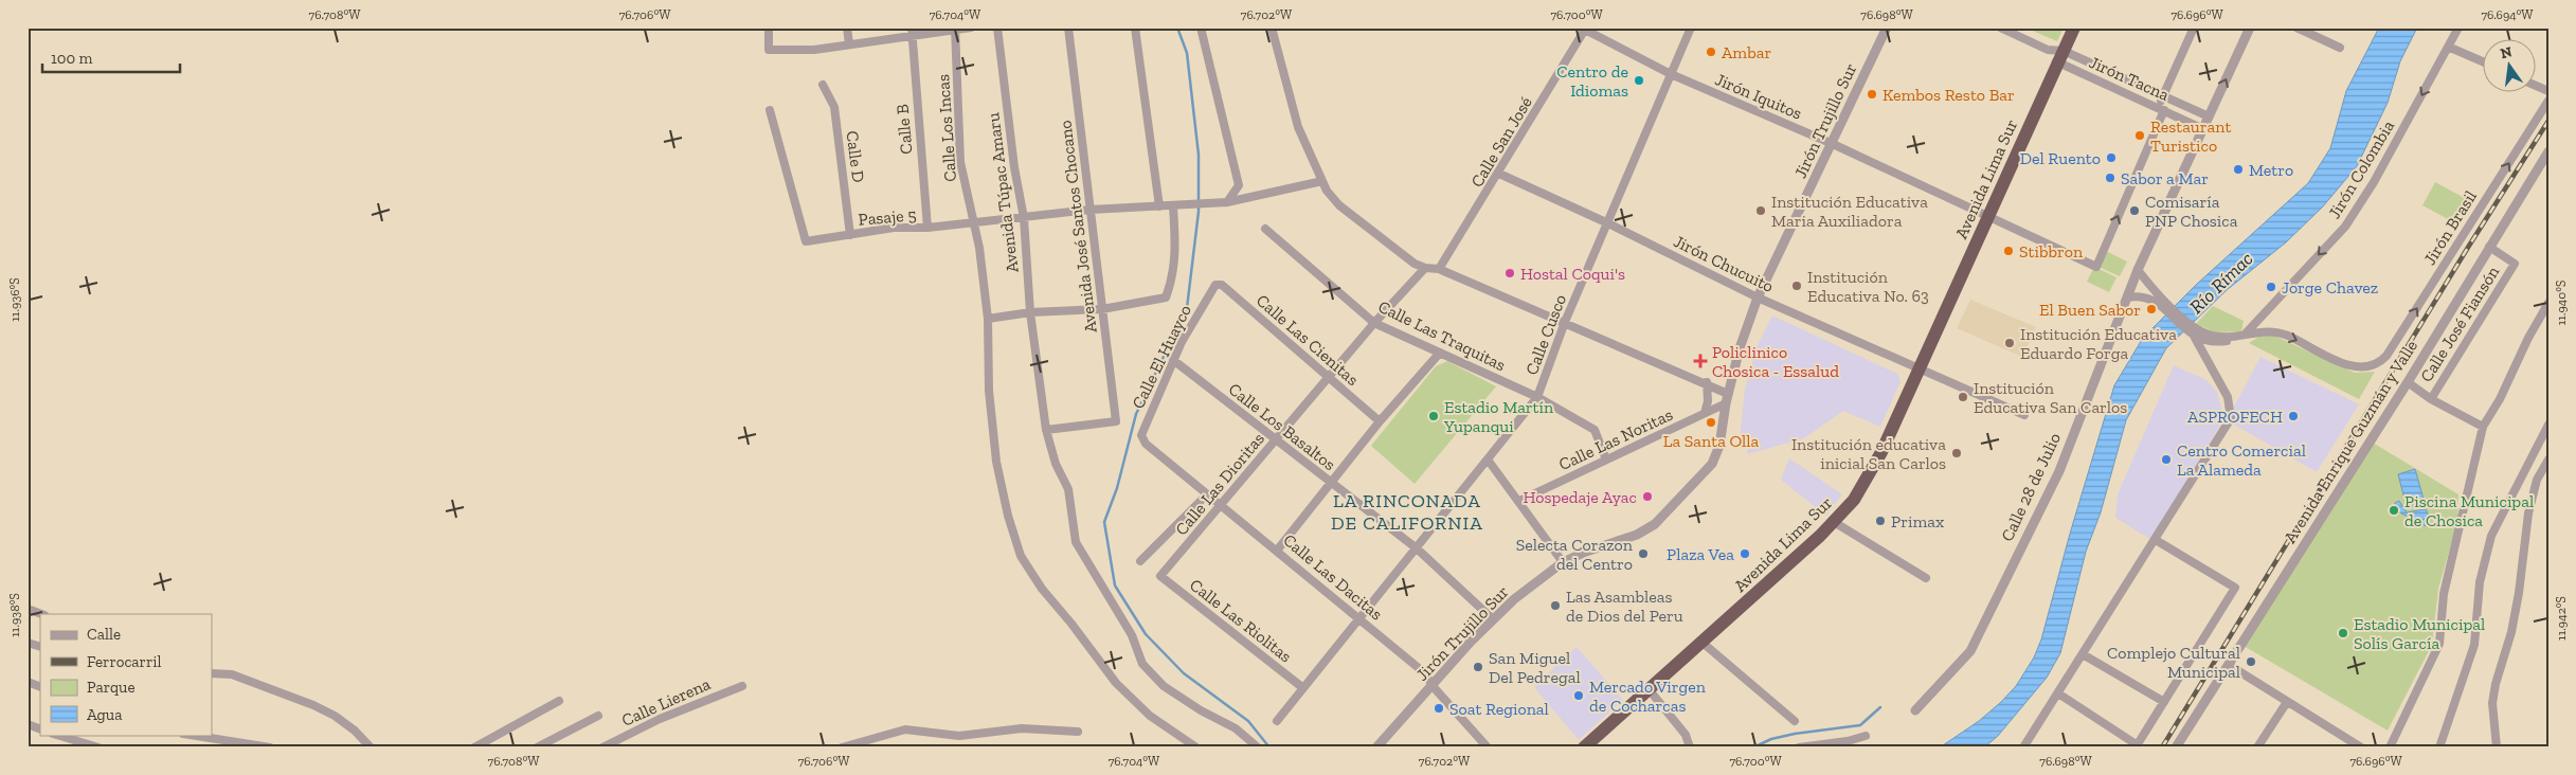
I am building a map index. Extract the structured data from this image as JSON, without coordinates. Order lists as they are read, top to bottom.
{
  "streets": {
    "highway": ["Avenida Lima Sur"],
    "street": [
      "Jirón Tacna",
      "Jirón Iquitos",
      "Jirón Trujillo Sur",
      "Calle Los Incas",
      "Calle B",
      "Calle San José",
      "Calle D",
      "Jirón Colombia",
      "Avenida Túpac Amaru",
      "Pasaje 5",
      "Avenida José Santos Chocano",
      "Jirón Brasil",
      "Jirón Chucuito",
      "Calle José Fiansón",
      "Calle Cusco",
      "Calle Las Traquitas",
      "Calle Las Cienitas",
      "Calle El Huayco",
      "Calle Los Basaltos",
      "Calle Las Noritas",
      "Avenida Enrique Guzmán y Valle",
      "Calle Las Dioritas",
      "Calle 28 de Julio",
      "Calle Las Dacitas",
      "Calle Las Riolitas",
      "Calle Lierena"
    ]
  },
  "crossings": [
    ["Jirón Tacna", "Jirón Iquitos"],
    ["Jirón Tacna", "Avenida Lima Sur"],
    ["Jirón Tacna", "Calle 28 de Julio"],
    ["Jirón Iquitos", "Jirón Trujillo Sur"],
    ["Jirón Iquitos", "Calle San José"],
    ["Jirón Iquitos", "Avenida Lima Sur"],
    ["Jirón Iquitos", "Calle Cusco"],
    ["Jirón Trujillo Sur", "Jirón Chucuito"],
    ["Jirón Trujillo Sur", "Calle Los Basaltos"],
    ["Jirón Trujillo Sur", "Calle Las Noritas"],
    ["Jirón Trujillo Sur", "Calle Las Dacitas"],
    ["Calle Los Incas", "Pasaje 5"],
    ["Calle B", "Pasaje 5"],
    ["Calle San José", "Jirón Chucuito"],
    ["Calle D", "Pasaje 5"],
    ["Jirón Colombia", "Jirón Brasil"],
    ["Avenida Lima Sur", "Jirón Chucuito"],
    ["Avenida Túpac Amaru", "Pasaje 5"],
    ["Avenida Túpac Amaru", "Avenida José Santos Chocano"],
    ["Pasaje 5", "Avenida José Santos Chocano"],
    ["Jirón Chucuito", "Calle Cusco"],
    ["Calle José Fiansón", "Avenida Enrique Guzmán y Valle"],
    ["Calle Cusco", "Calle Las Traquitas"],
    ["Calle Cusco", "Calle Los Basaltos"],
    ["Calle Cusco", "Calle Las Dacitas"],
    ["Calle Cusco", "Calle Las Riolitas"],
    ["Calle Las Traquitas", "Calle Las Noritas"],
    ["Calle Las Traquitas", "Calle Las Dioritas"],
    ["Calle Las Cienitas", "Calle El Huayco"],
    ["Calle Las Cienitas", "Calle Las Dioritas"],
    ["Calle El Huayco", "Calle Los Basaltos"],
    ["Calle El Huayco", "Calle Las Dacitas"],
    ["Calle Los Basaltos", "Calle Las Dioritas"],
    ["Calle Las Dioritas", "Calle Las Dacitas"],
    ["Calle Las Dioritas", "Calle Las Riolitas"]
  ],
  "one_way": ["Jirón Colombia", "Jirón Brasil"],
  "districts": ["LA RINCONADA DE CALIFORNIA"],
  "water": ["Río Rímac"],
  "places": {
    "other": [
      "Ambar",
      "Centro de Idiomas",
      "Kembos Resto Bar",
      "Restaurant Turistico",
      "Del Ruento",
      "Metro",
      "Sabor a Mar",
      "Institución Educativa Maria Auxiliadora",
      "Comisaría PNP Chosica",
      "Stibbron",
      "Hostal Coqui's",
      "Institución Educativa No. 63",
      "Jorge Chavez",
      "El Buen Sabor",
      "Institución Educativa Eduardo Forga",
      "Institución Educativa San Carlos",
      "Estadio Martín Yupanqui",
      "ASPROFECH",
      "La Santa Olla",
      "Institución educativa inicial San Carlos",
      "Centro Comercial La Alameda",
      "Hospedaje Ayac",
      "Piscina Municipal de Chosica",
      "Primax",
      "Selecta Corazon del Centro",
      "Plaza Vea",
      "Las Asambleas de Dios del Peru",
      "Estadio Municipal Solís García",
      "Complejo Cultural Municipal",
      "San Miguel Del Pedregal",
      "Mercado Virgen de Cocharcas",
      "Soat Regional"
    ],
    "health": ["Policlinico Chosica - Essalud"]
  },
  "legend": [
    "Calle",
    "Ferrocarril",
    "Parque",
    "Agua"
  ],
  "scale_bar": "100 m",
  "north": "top",
  "coordinates": [
    "76.708°W",
    "76.706°W",
    "76.704°W",
    "76.702°W",
    "76.700°W",
    "76.698°W",
    "76.696°W",
    "76.694°W",
    "11.936°S",
    "11.940°S",
    "11.938°S",
    "11.942°S"
  ]
}
